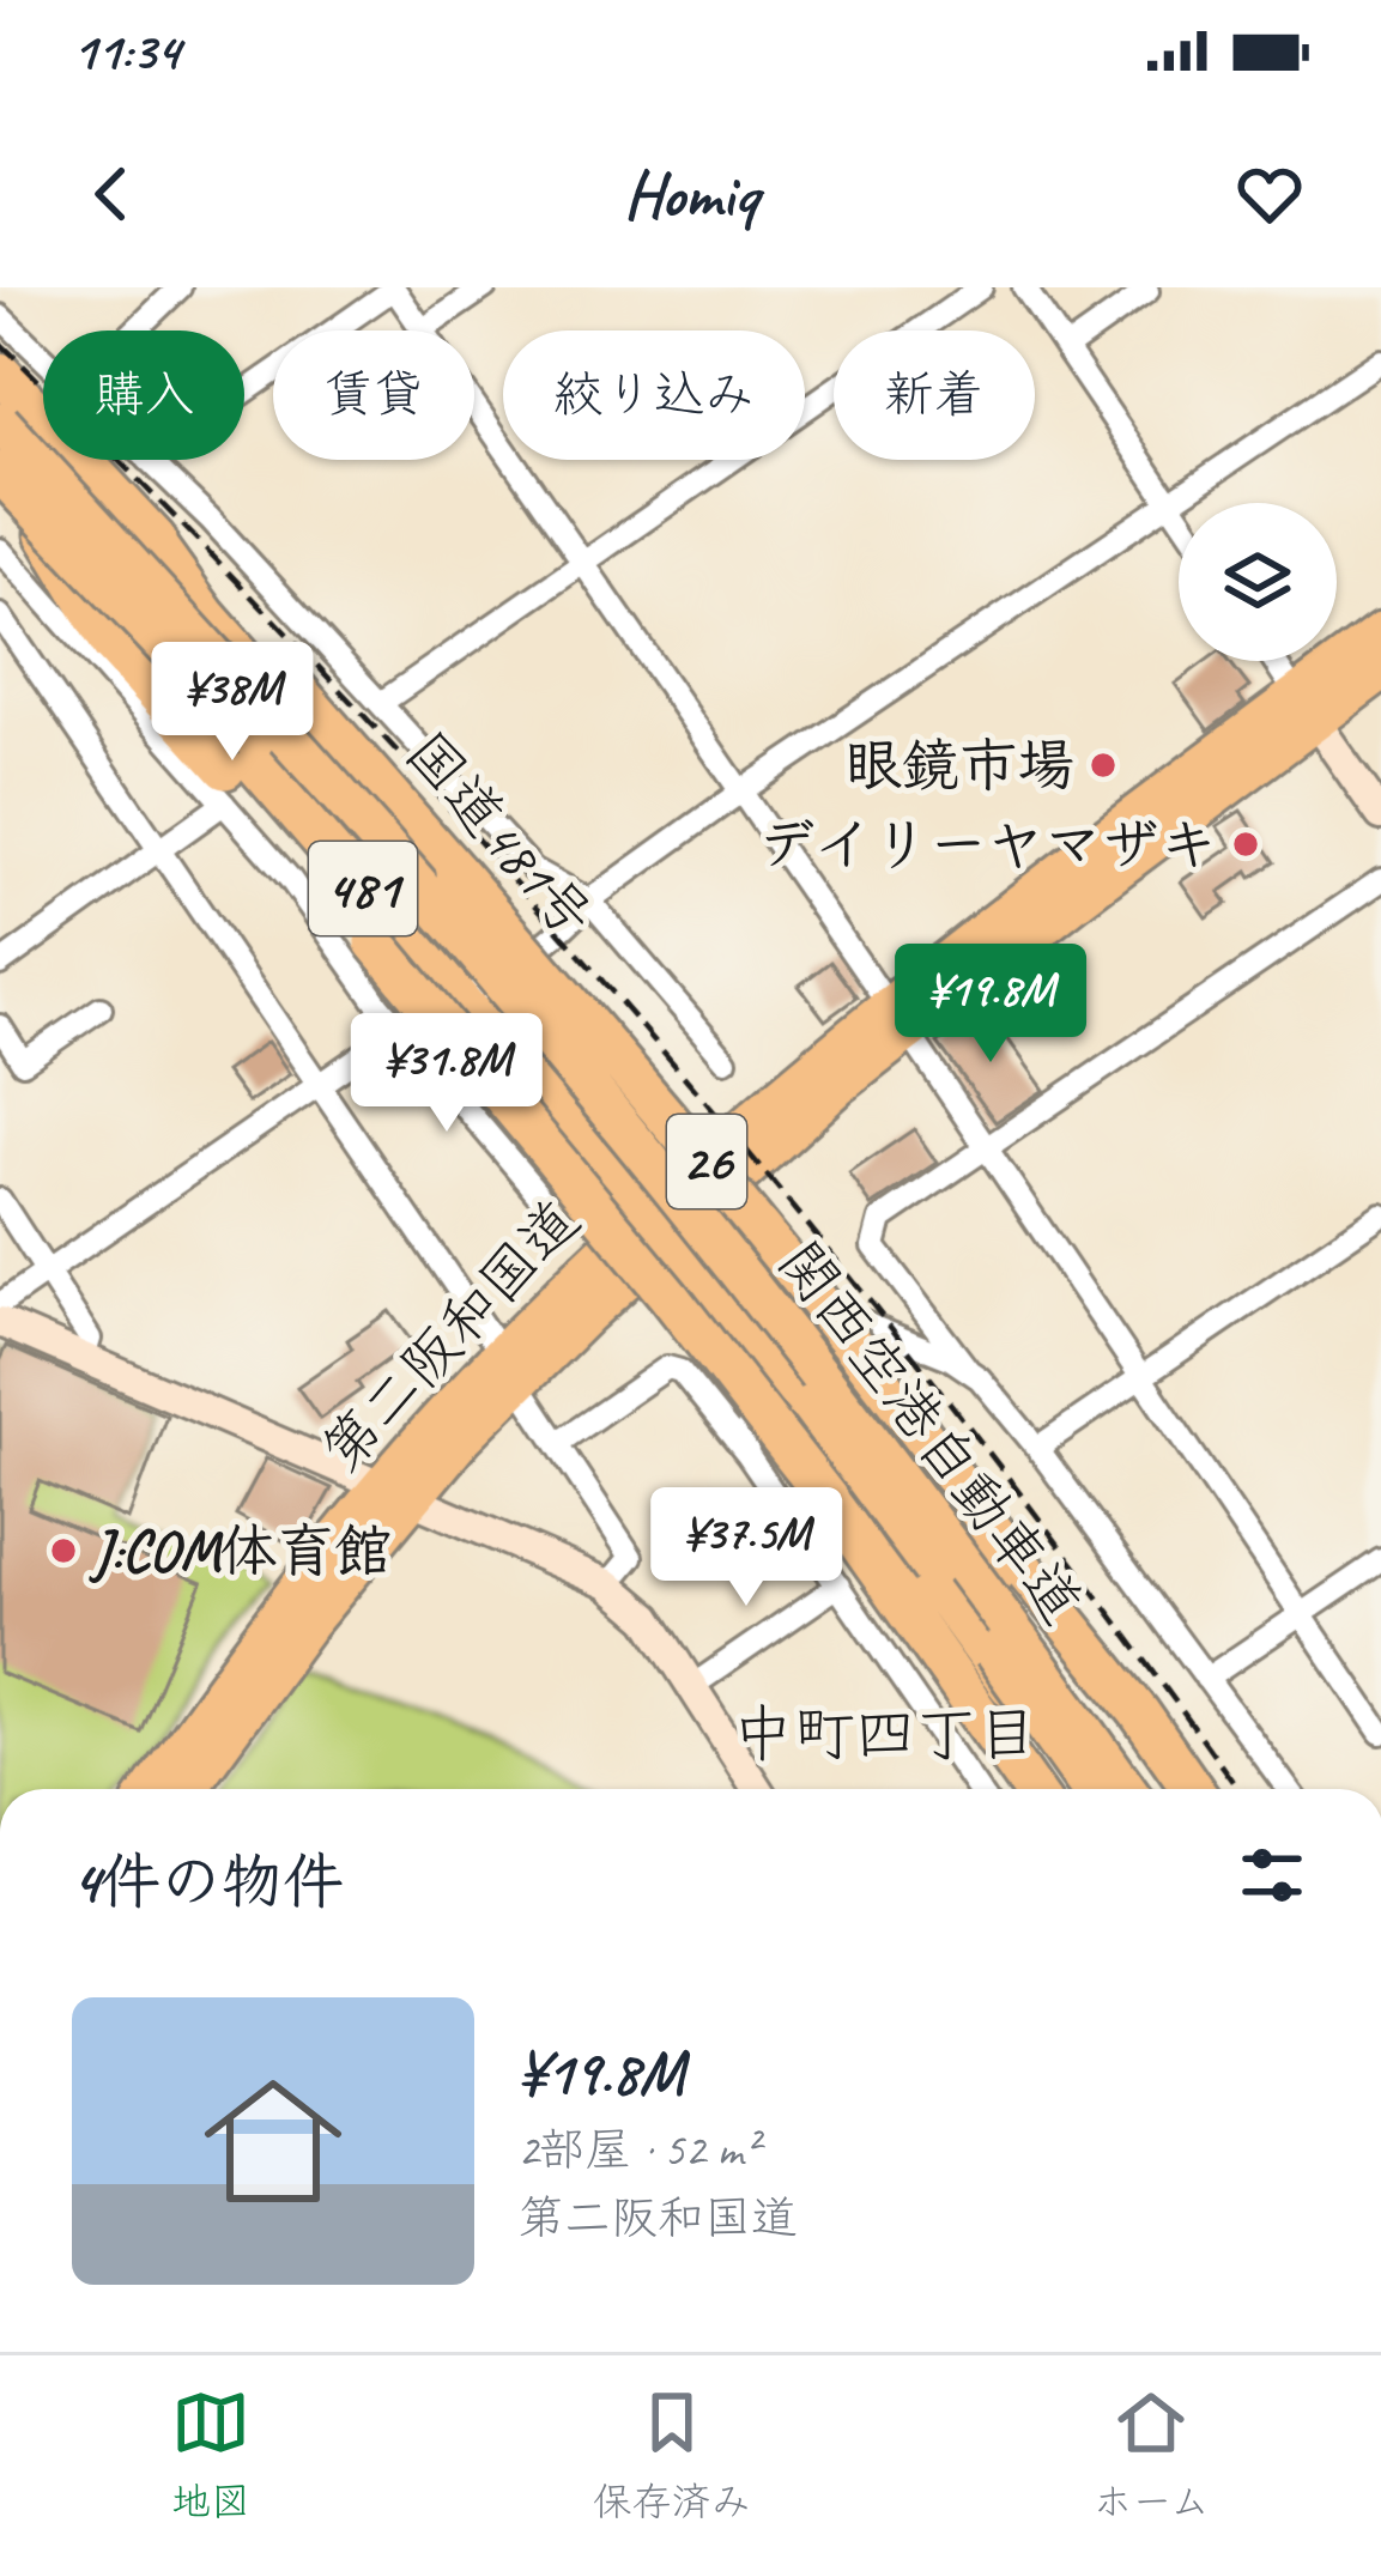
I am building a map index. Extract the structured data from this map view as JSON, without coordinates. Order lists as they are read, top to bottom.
{
  "streets": {
    "highway": [
      "国道481号",
      "481",
      "26",
      "第二阪和国道",
      "関西空港自動車道"
    ]
  },
  "crossings": [
    ["国道481号", "481"],
    ["481", "第二阪和国道"]
  ],
  "districts": ["中町四丁目"],
  "places": ["眼鏡市場", "デイリーヤマザキ", "J:COM体育館"],
  "page": {
    "status": "11:34",
    "header": "Homiq",
    "chip": [
      "購入",
      "賃貸",
      "絞り込み",
      "新着"
    ],
    "price": [
      "¥38M",
      "¥19.8M",
      "¥31.8M",
      "¥37.5M"
    ],
    "heading": "4件の物件",
    "list": [
      {
        "name": "¥19.8M",
        "note": "2部屋 · 52 m² · 第二阪和国道"
      }
    ],
    "tabs": ["地図", "保存済み", "ホーム"]
  }
}
